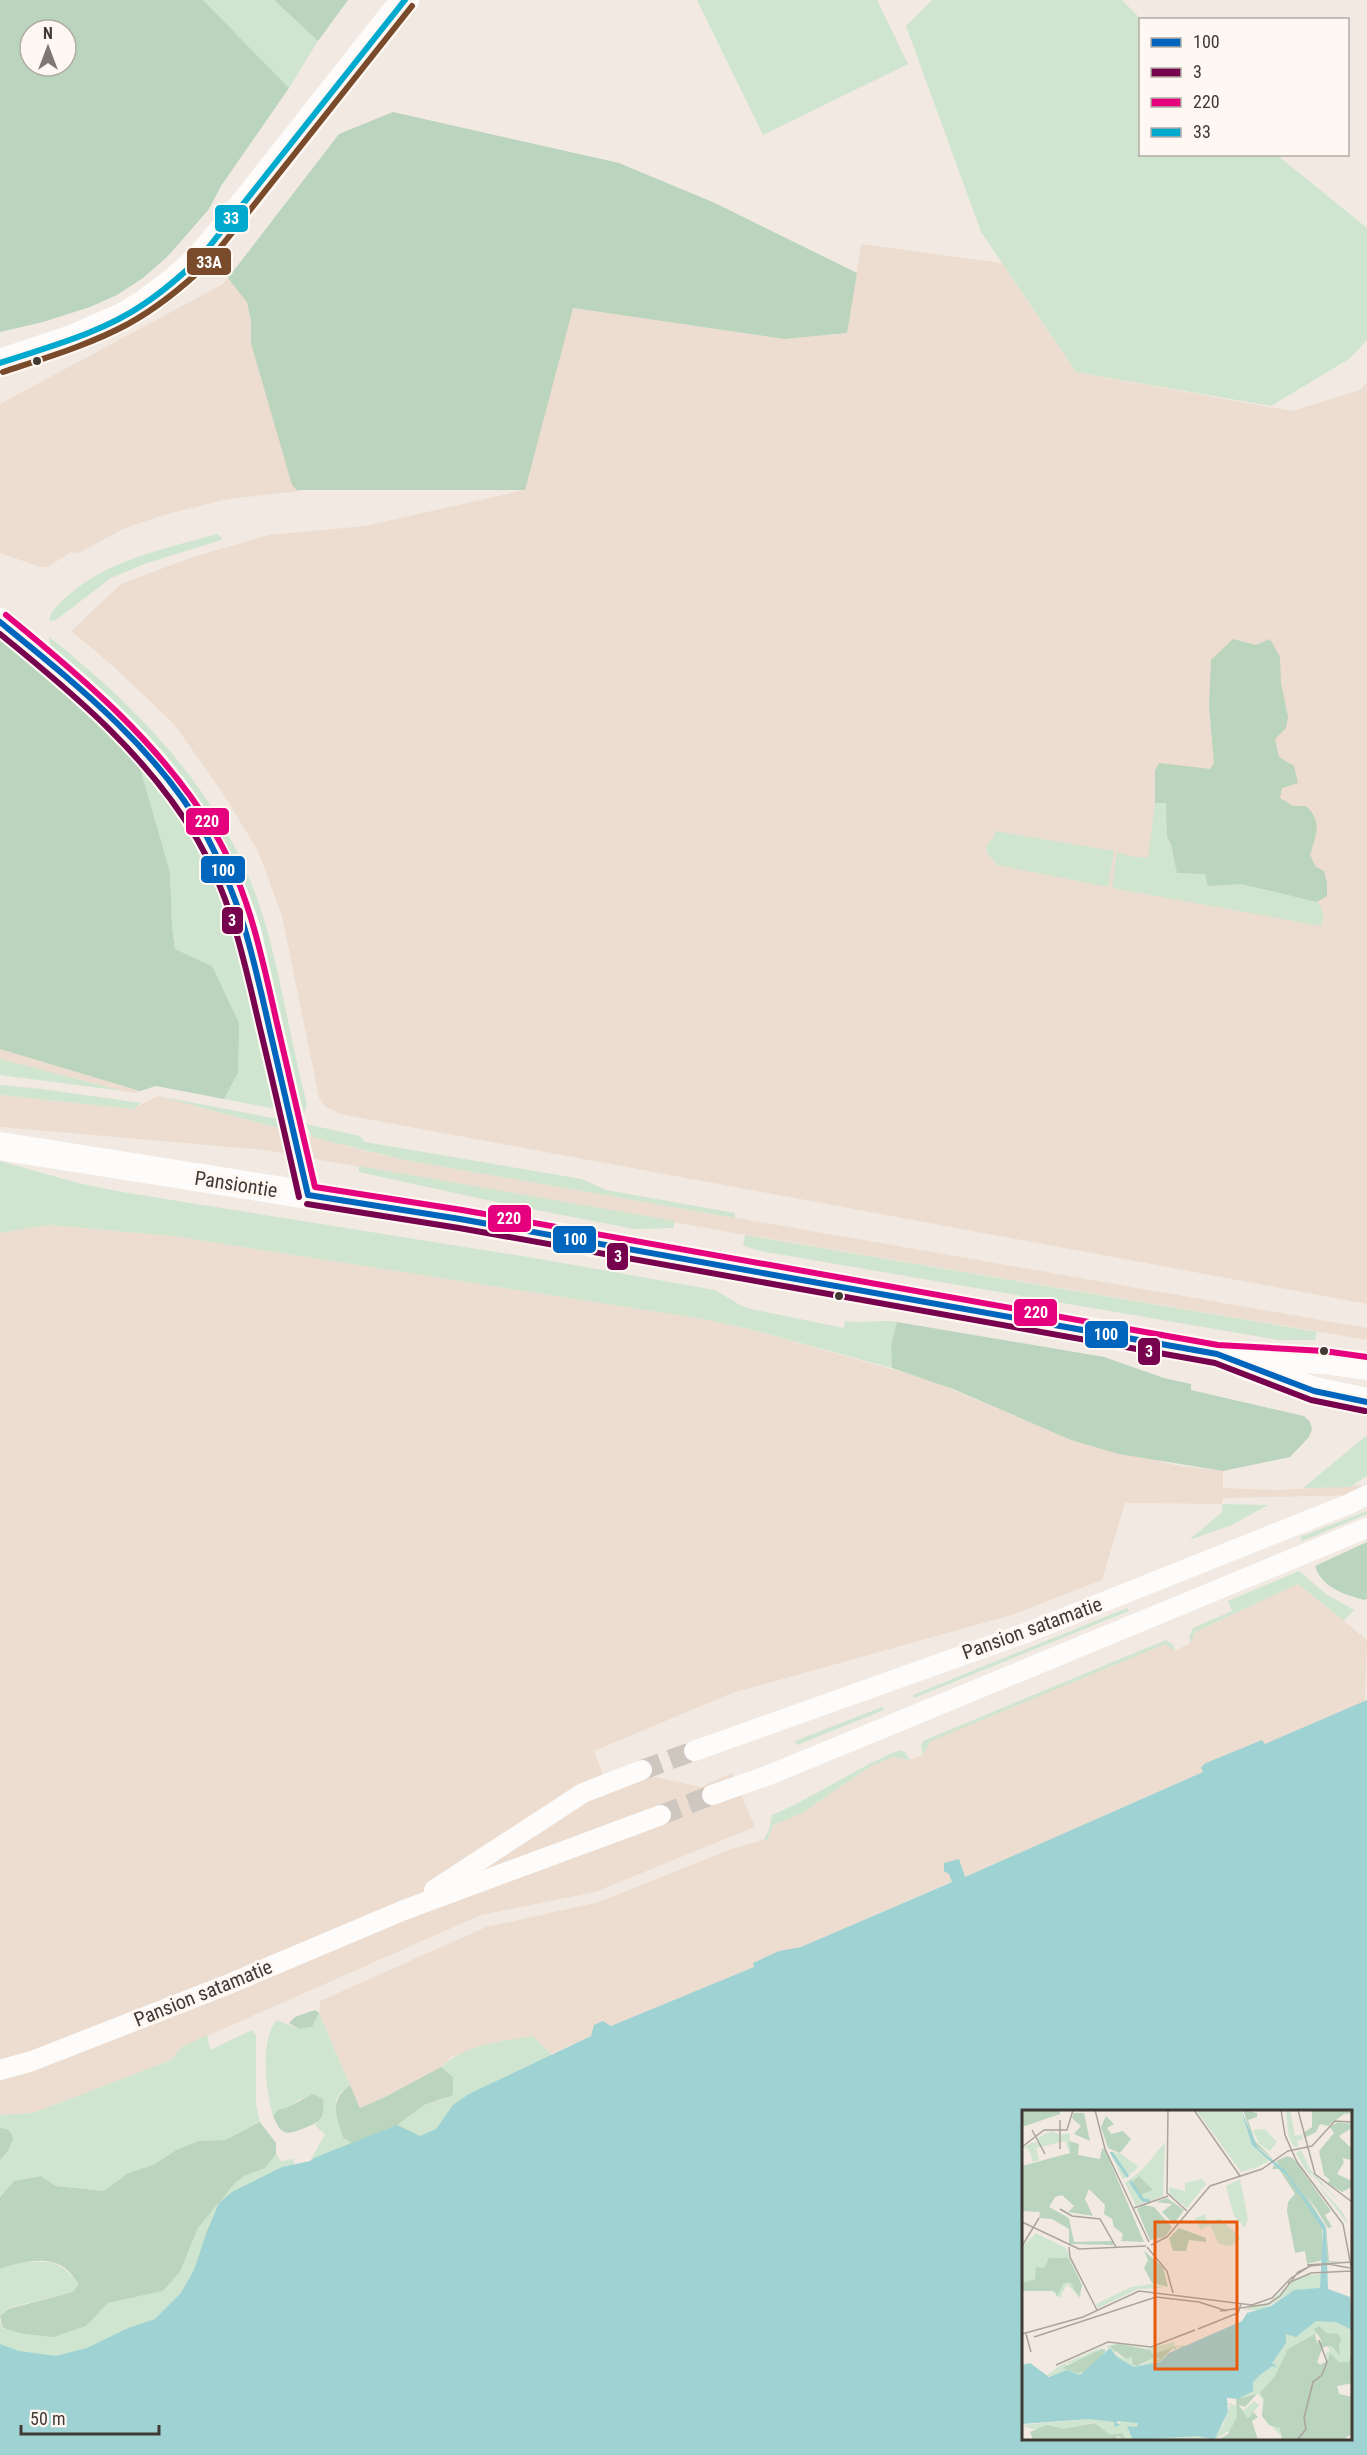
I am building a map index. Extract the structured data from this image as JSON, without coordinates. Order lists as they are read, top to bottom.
{
  "streets": {
    "street": ["Pansiontie", "Pansion satamatie"]
  },
  "lines": [
    "transit line 33",
    "transit line 33A",
    "transit line 220",
    "transit line 100",
    "transit line 3"
  ],
  "legend": [
    "100",
    "3",
    "220",
    "33"
  ],
  "scale_bar": "50 m",
  "north": "top"
}
